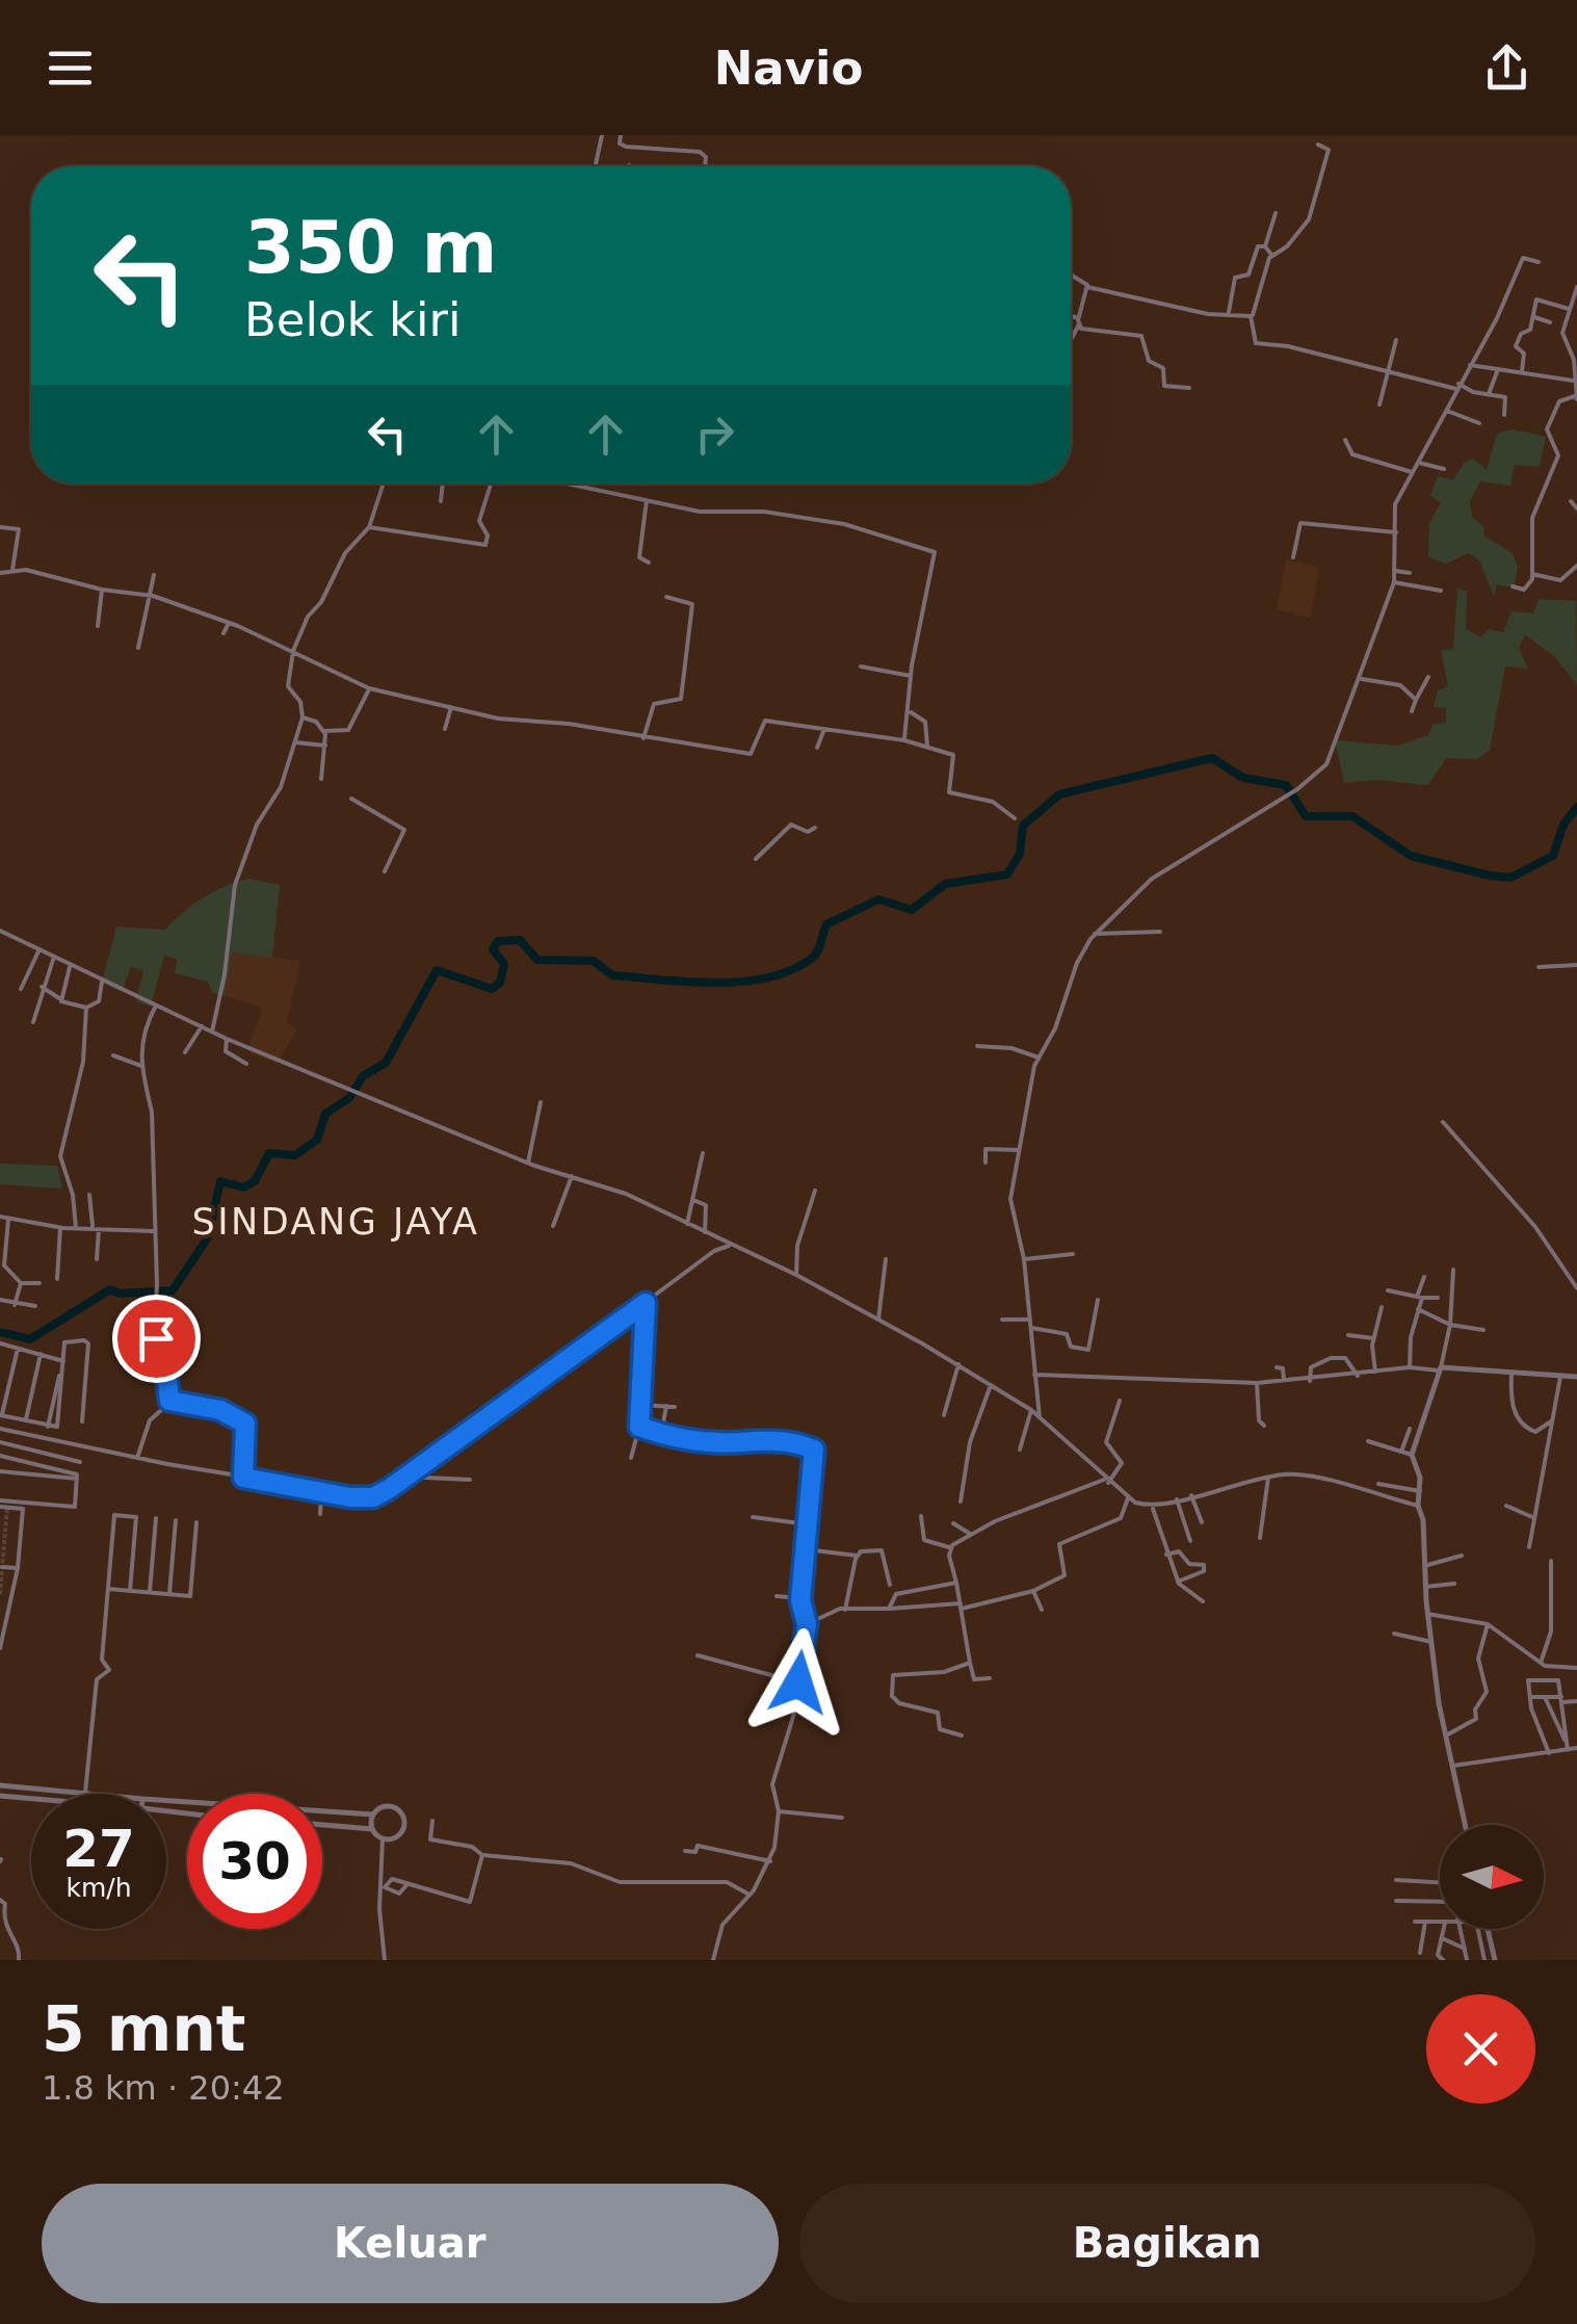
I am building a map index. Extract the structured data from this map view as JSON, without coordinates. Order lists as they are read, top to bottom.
{
  "districts": ["SINDANG JAYA"],
  "north": "right",
  "page": {
    "header": "Navio",
    "turn": ["350 m", "Belok kiri"],
    "speed": "27 km/h",
    "limit": "30",
    "heading": ["5 mnt", "1.8 km · 20:42"],
    "buttons": ["Keluar", "Bagikan"]
  }
}
